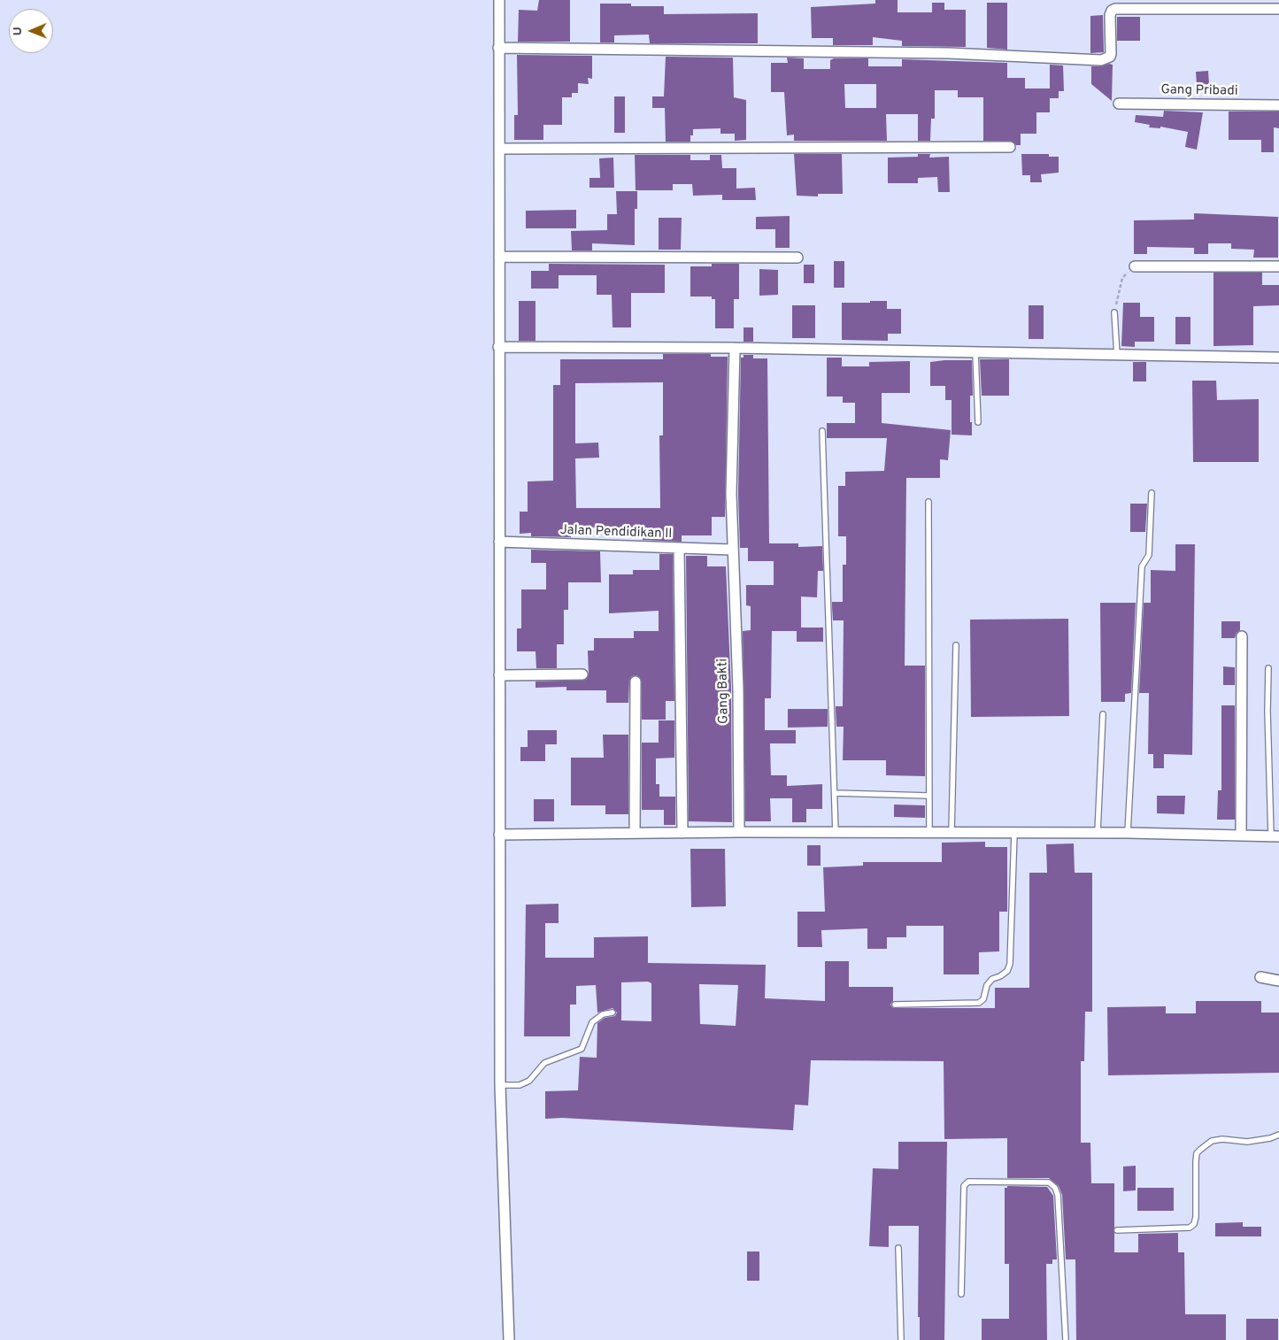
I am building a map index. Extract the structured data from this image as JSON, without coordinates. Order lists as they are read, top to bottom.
{
  "streets": {
    "street": ["Gang Pribadi", "Jalan Pendidikan II", "Gang Bakti"]
  },
  "crossings": [
    ["Jalan Pendidikan II", "Gang Bakti"]
  ],
  "north": "left"
}
